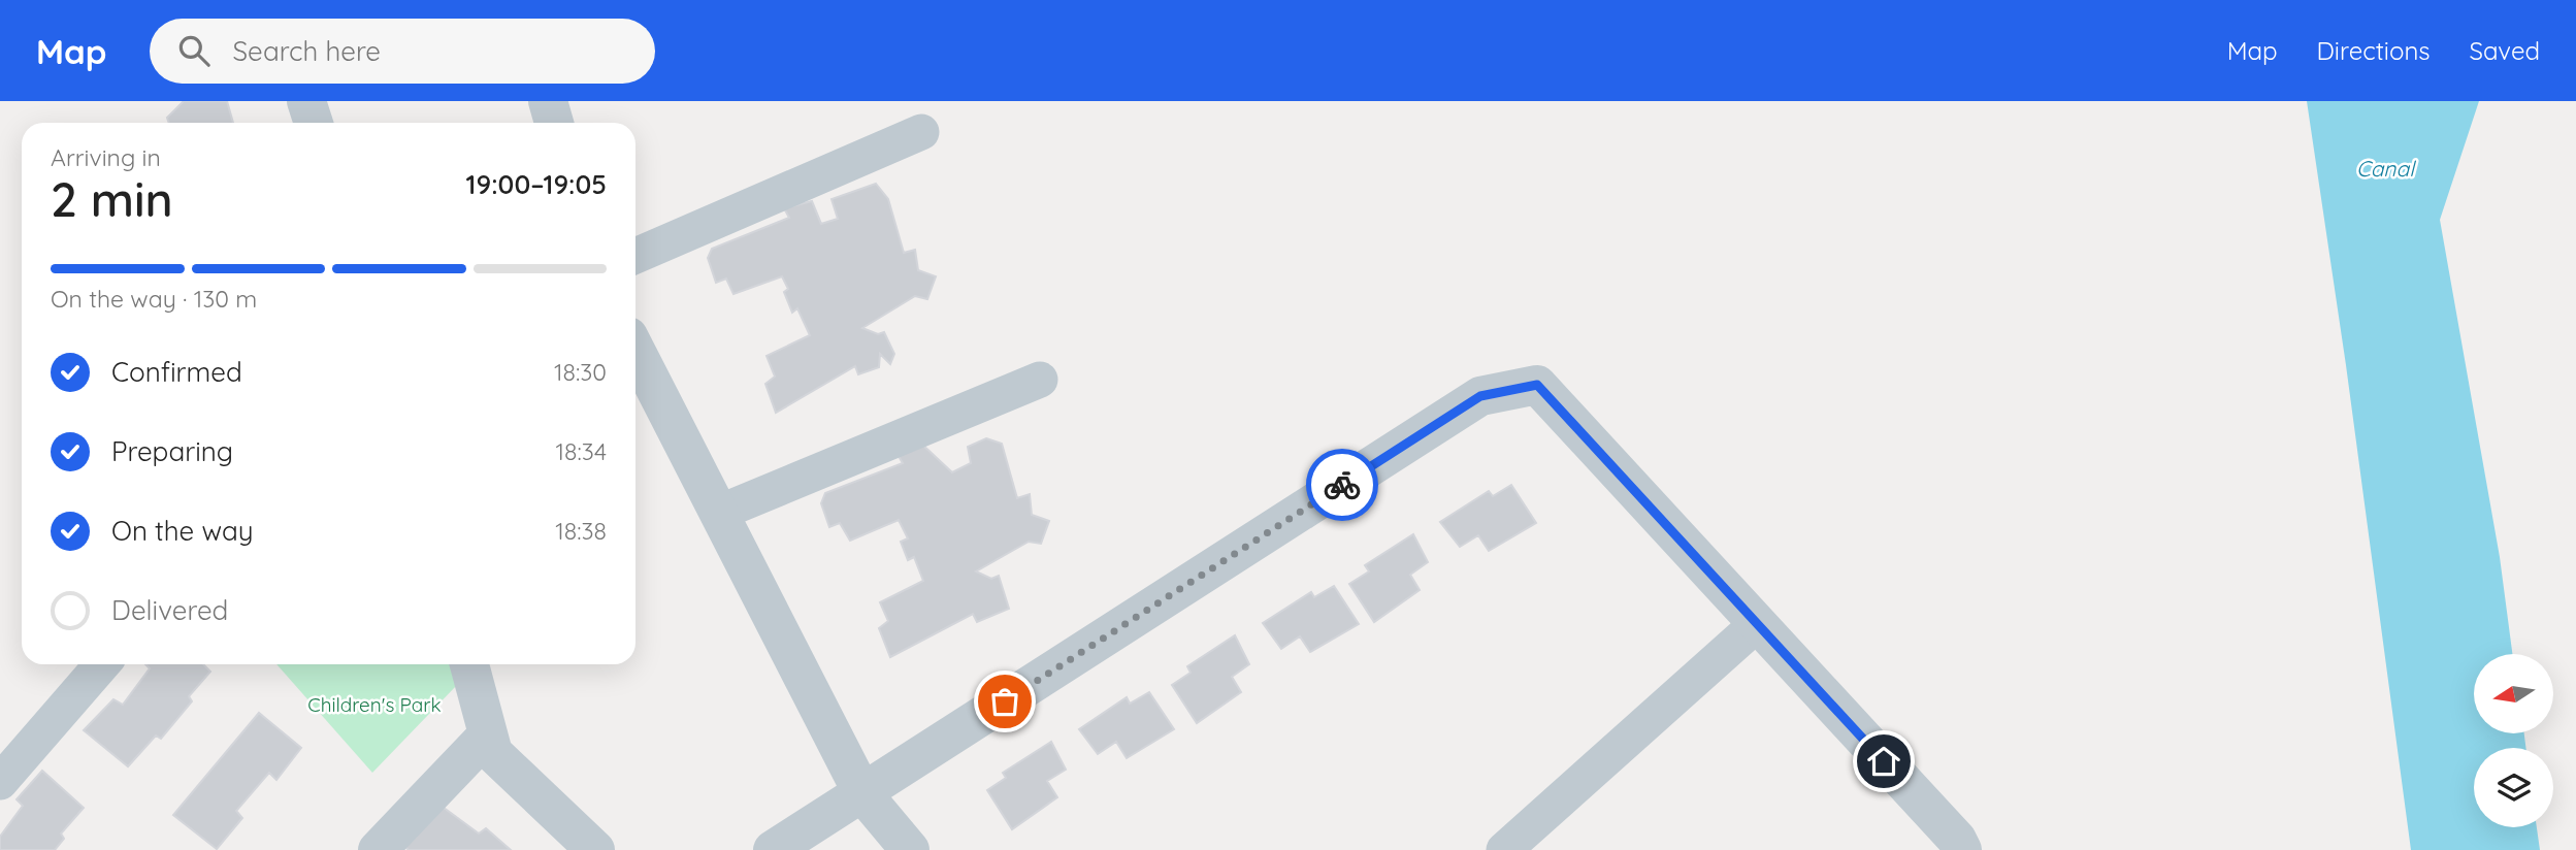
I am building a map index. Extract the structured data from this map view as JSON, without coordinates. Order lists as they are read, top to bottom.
{
  "water": ["Canal"],
  "parks": ["Children's Park"],
  "north": "left",
  "page": {
    "header": "Map",
    "search": "Search here",
    "nav": ["Map", "Directions", "Saved"],
    "heading": ["2 min", "Arriving in", "19:00–19:05"],
    "bar": "On the way · 130 m",
    "list": [
      ["Confirmed", "18:30"],
      ["Preparing", "18:34"],
      ["On the way", "18:38"],
      "Delivered"
    ]
  }
}
